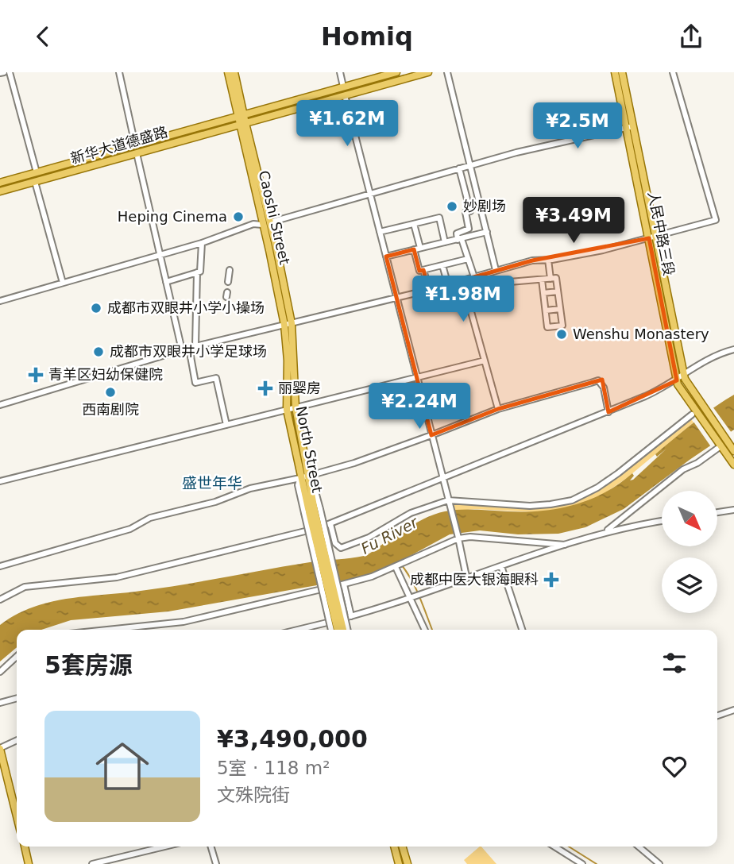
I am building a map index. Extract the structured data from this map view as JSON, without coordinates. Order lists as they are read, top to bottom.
{
  "streets": {
    "main road": [
      "新华大道德盛路",
      "Caoshi Street",
      "人民中路三段",
      "North Street"
    ]
  },
  "crossings": [
    ["新华大道德盛路", "Caoshi Street"],
    ["Caoshi Street", "North Street"]
  ],
  "districts": ["盛世年华"],
  "water": ["Fu River"],
  "places": {
    "other": [
      "妙剧场",
      "Heping Cinema",
      "成都市双眼井小学小操场",
      "Wenshu Monastery",
      "成都市双眼井小学足球场",
      "西南剧院"
    ],
    "health": ["青羊区妇幼保健院", "丽婴房", "成都中医大银海眼科"]
  },
  "north": "bottom right",
  "page": {
    "header": "Homiq",
    "price": [
      "¥1.62M",
      "¥2.5M",
      "¥3.49M",
      "¥1.98M",
      "¥2.24M"
    ],
    "heading": "5套房源",
    "list": [
      {
        "name": "¥3,490,000",
        "note": "5室 · 118 m² · 文殊院街"
      }
    ]
  }
}
